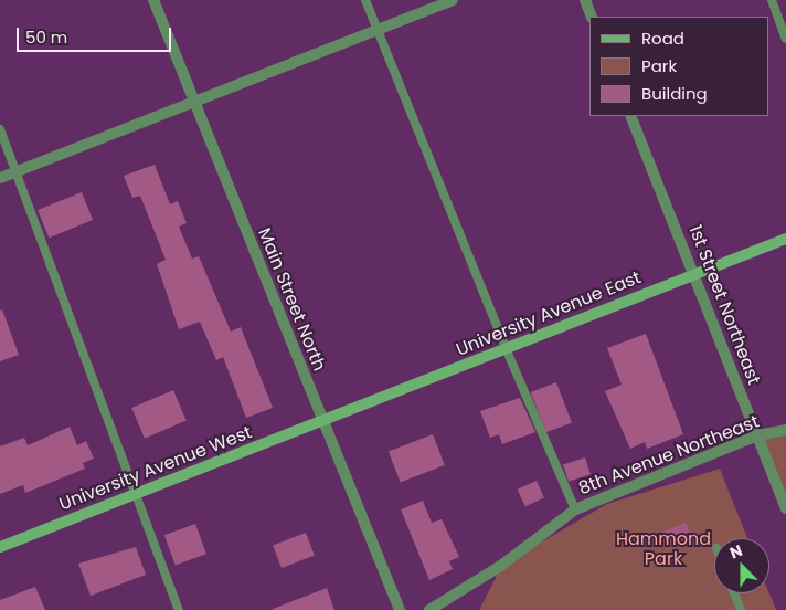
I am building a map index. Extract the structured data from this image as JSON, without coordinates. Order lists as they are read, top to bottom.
{
  "streets": {
    "street": [
      "Main Street North",
      "1st Street Northeast",
      "University Avenue East",
      "8th Avenue Northeast",
      "University Avenue West"
    ]
  },
  "crossings": [
    ["Main Street North", "University Avenue East"],
    ["Main Street North", "University Avenue West"],
    ["1st Street Northeast", "University Avenue East"],
    ["1st Street Northeast", "8th Avenue Northeast"],
    ["University Avenue East", "University Avenue West"]
  ],
  "parks": ["Hammond Park"],
  "legend": ["Road", "Park", "Building"],
  "scale_bar": "50 m",
  "north": "top"
}
